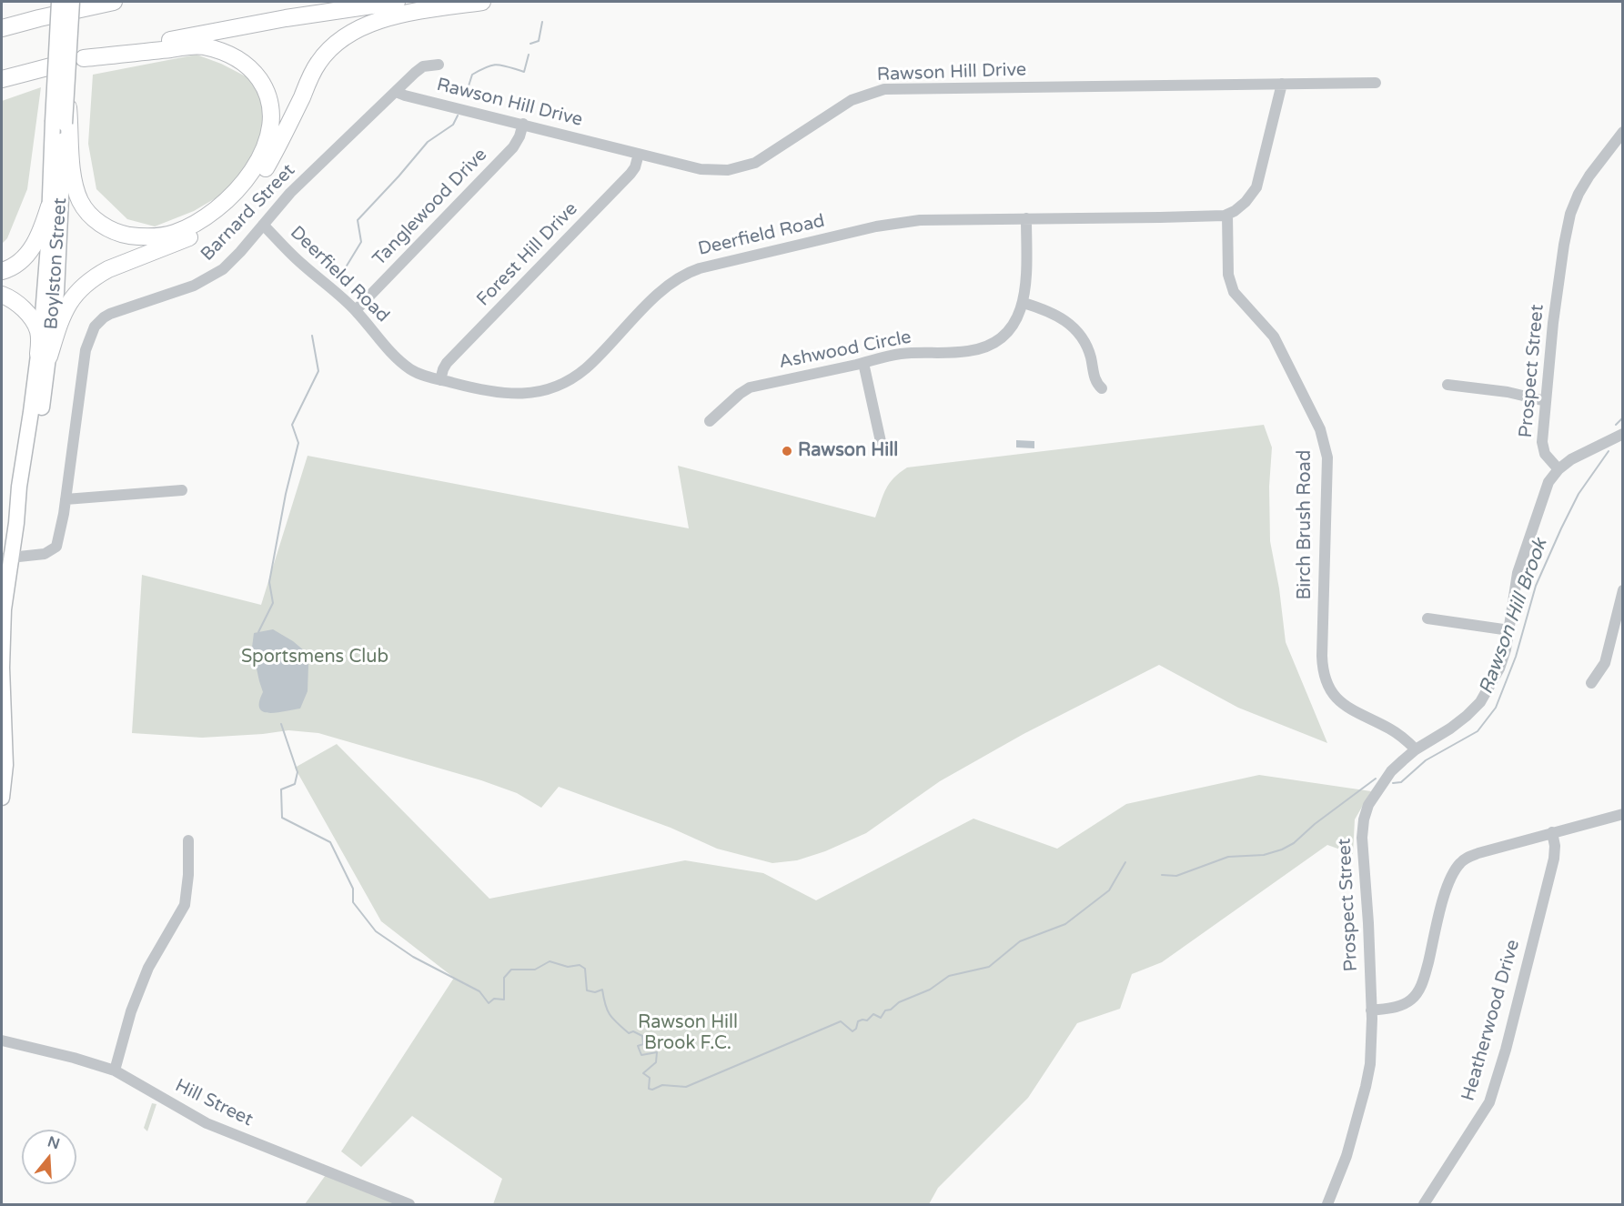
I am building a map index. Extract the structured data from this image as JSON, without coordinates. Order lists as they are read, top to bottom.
{
  "streets": {
    "main road": ["Boylston Street"],
    "street": [
      "Rawson Hill Drive",
      "Tanglewood Drive",
      "Barnard Street",
      "Deerfield Road",
      "Forest Hill Drive",
      "Ashwood Circle",
      "Prospect Street",
      "Birch Brush Road",
      "Heatherwood Drive",
      "Hill Street"
    ]
  },
  "crossings": [
    ["Rawson Hill Drive", "Tanglewood Drive"],
    ["Rawson Hill Drive", "Barnard Street"],
    ["Rawson Hill Drive", "Forest Hill Drive"],
    ["Tanglewood Drive", "Deerfield Road"],
    ["Barnard Street", "Deerfield Road"],
    ["Barnard Street", "Boylston Street"],
    ["Deerfield Road", "Forest Hill Drive"],
    ["Deerfield Road", "Ashwood Circle"],
    ["Deerfield Road", "Birch Brush Road"],
    ["Prospect Street", "Birch Brush Road"]
  ],
  "water": ["Rawson Hill Brook"],
  "parks": ["Sportsmens Club", "Rawson Hill Brook F.C."],
  "places": ["Rawson Hill"],
  "north": "top"
}
